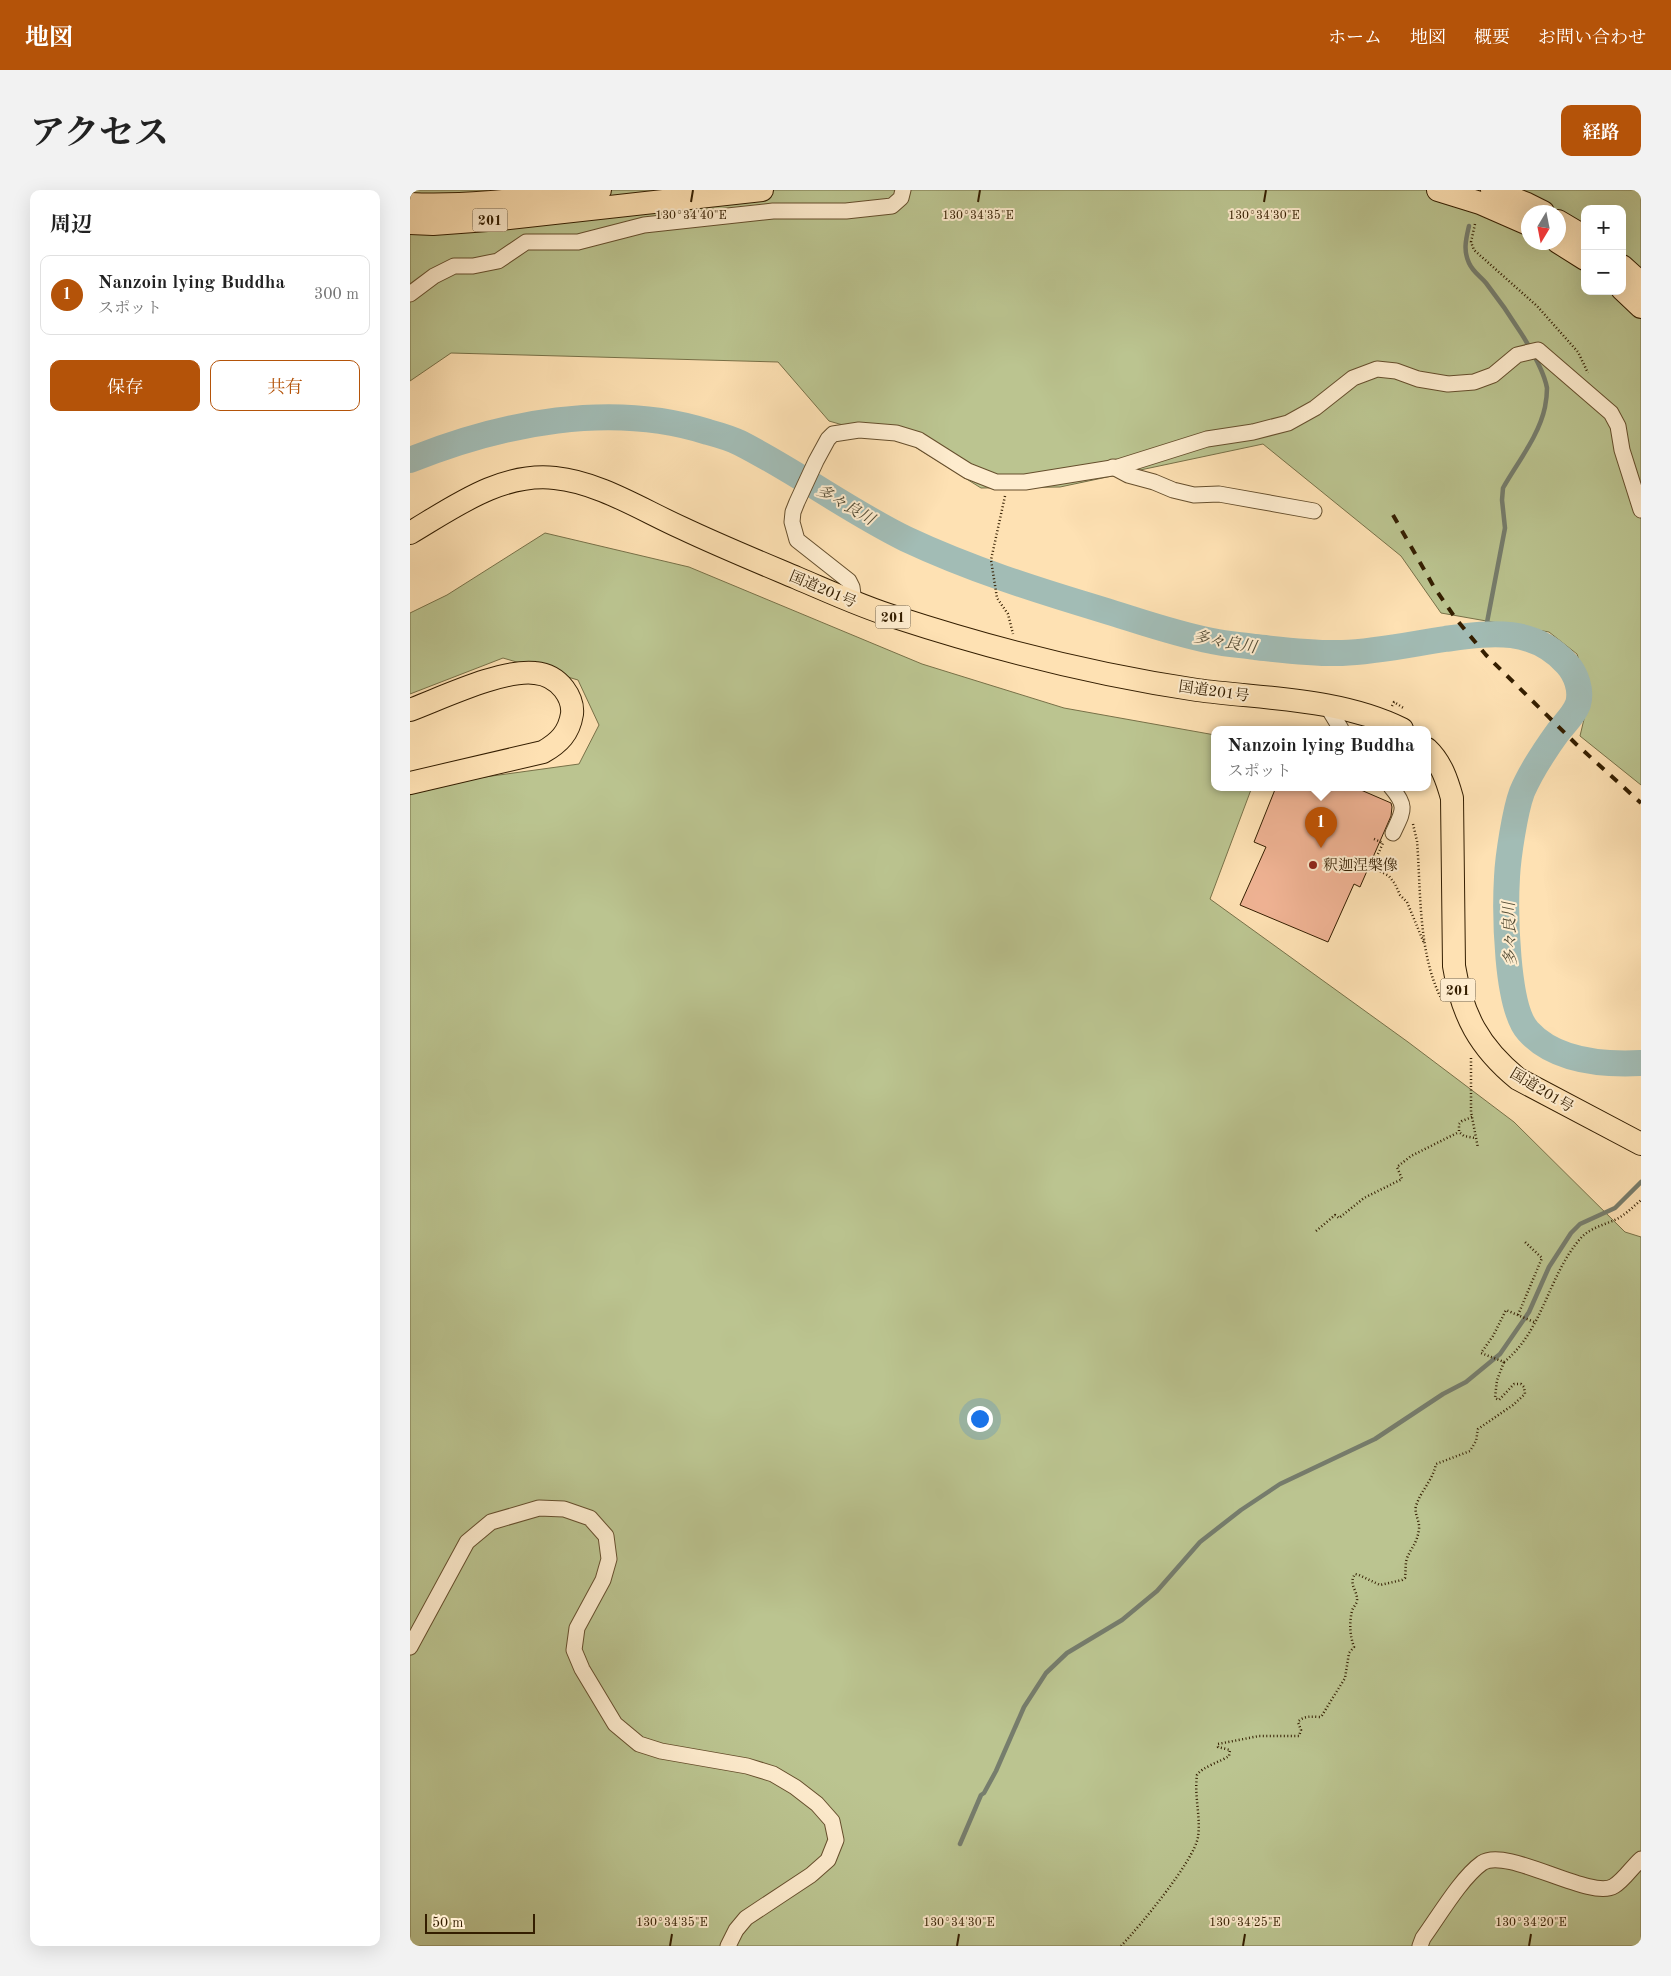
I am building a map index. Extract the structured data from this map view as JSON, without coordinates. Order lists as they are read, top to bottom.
{
  "streets": {
    "highway": ["201", "国道201号"]
  },
  "water": ["多々良川"],
  "places": ["釈迦涅槃像"],
  "scale_bar": "50 m",
  "north": "bottom",
  "page": {
    "header": "地図",
    "nav": [
      "ホーム",
      "地図",
      "概要",
      "お問い合わせ"
    ],
    "title": "アクセス",
    "buttons": [
      "経路",
      ["保存", "共有"]
    ],
    "heading": "周辺",
    "map_buttons": ["+", "−"],
    "list": [
      {
        "mark": "1",
        "name": "Nanzoin lying Buddha",
        "note": "スポット",
        "value": "300 m"
      }
    ],
    "popup": ["Nanzoin lying Buddha", "スポット"],
    "pins": "1",
    "scale": "50 m"
  },
  "coordinates": [
    "130°34'40\"E",
    "130°34'35\"E",
    "130°34'30\"E",
    "130°34'25\"E",
    "130°34'20\"E"
  ]
}
